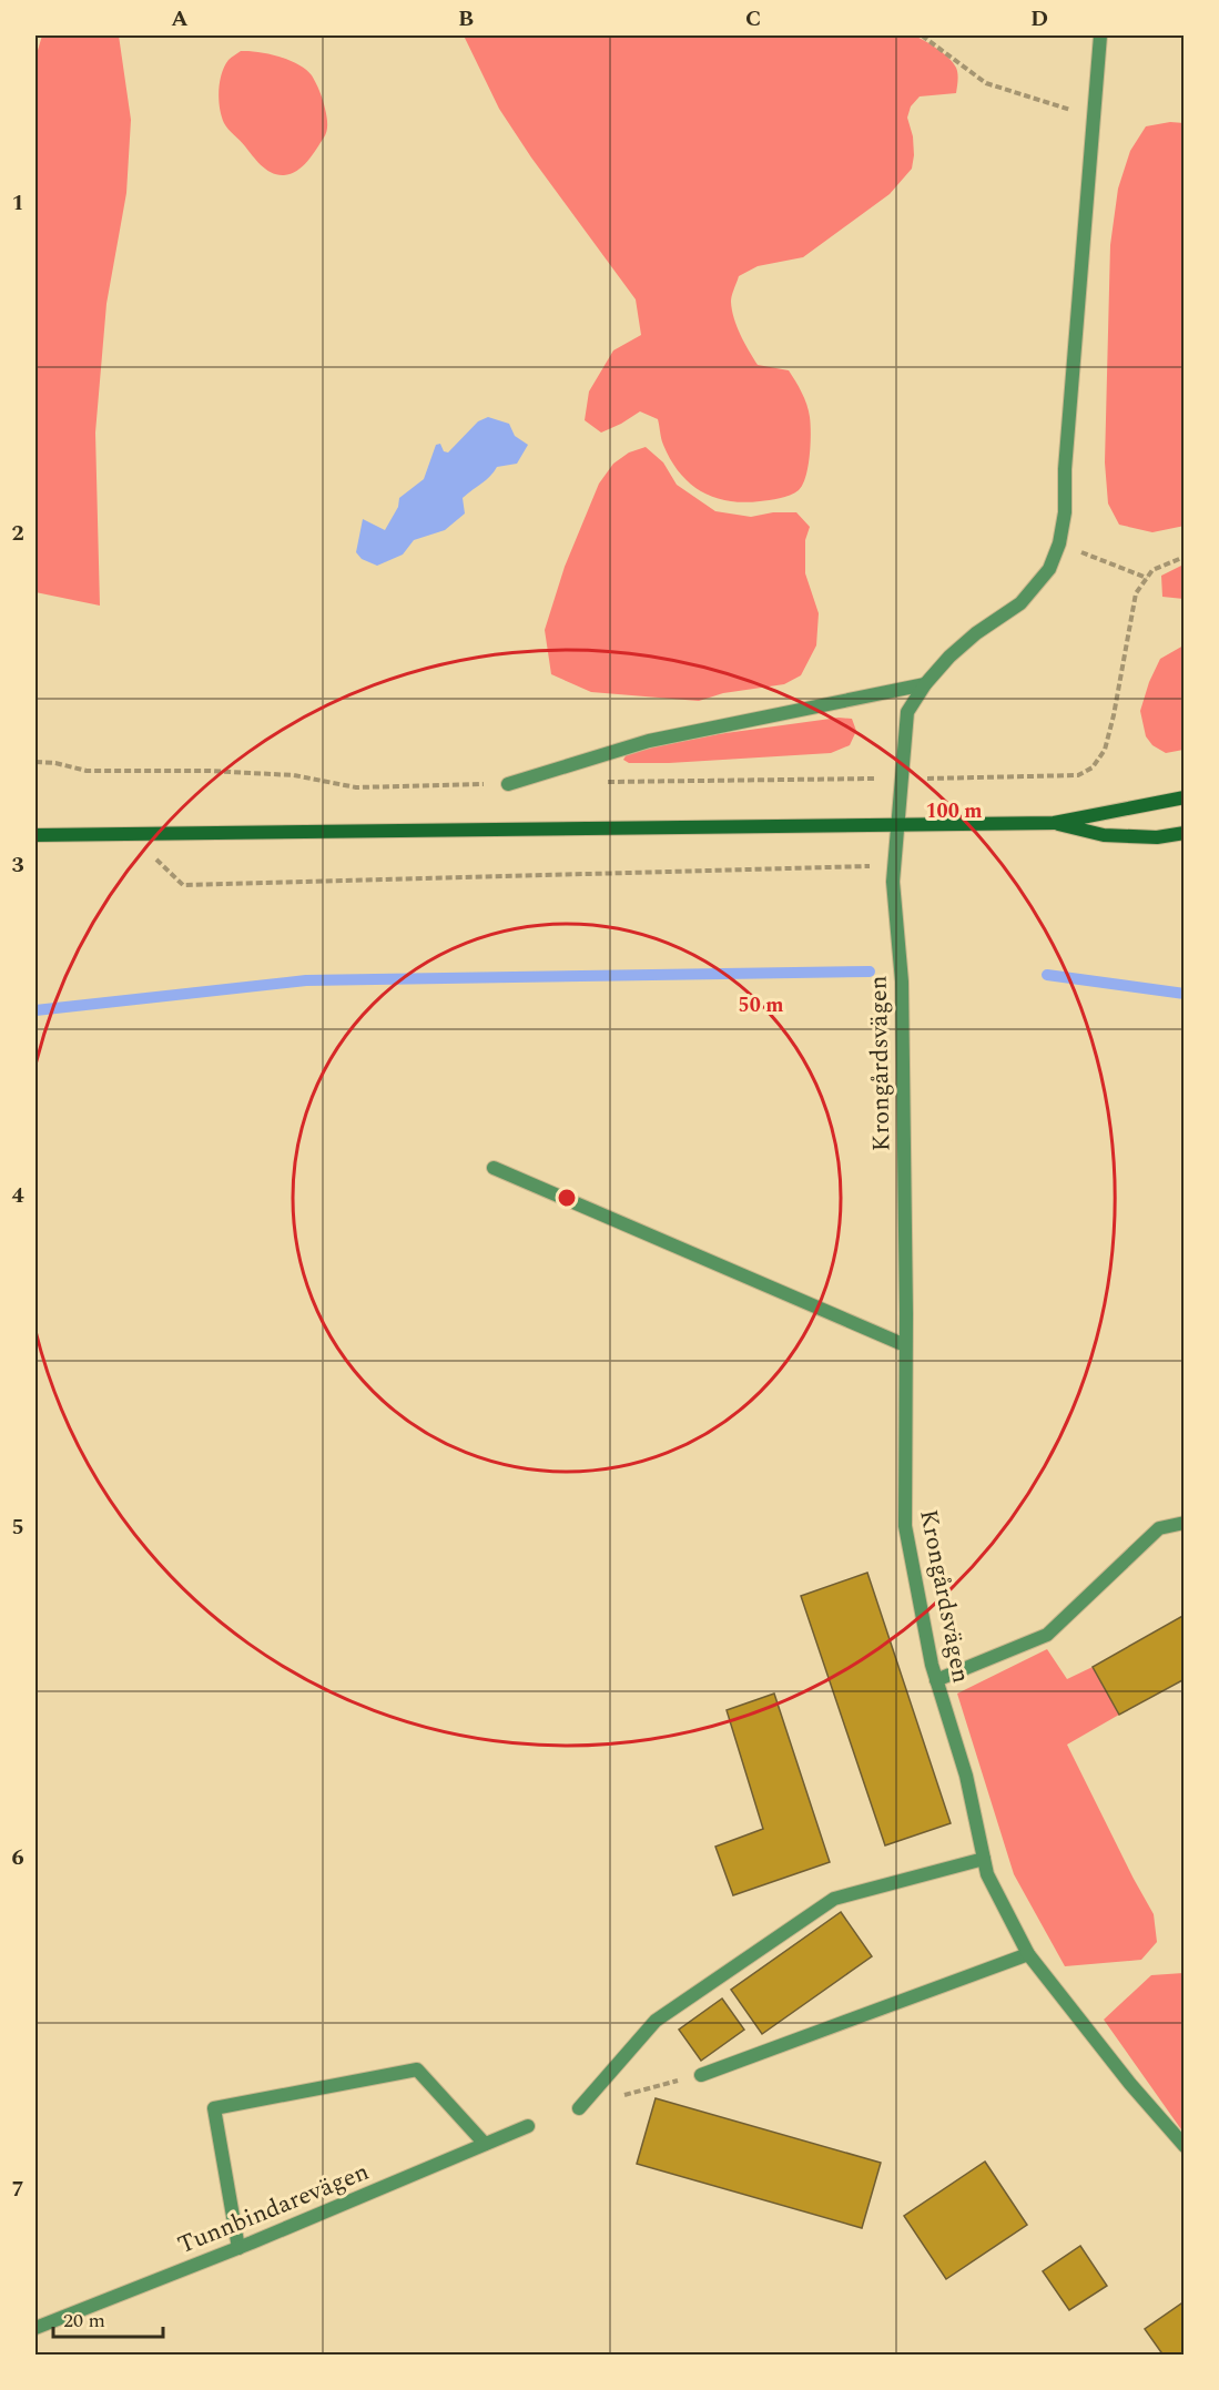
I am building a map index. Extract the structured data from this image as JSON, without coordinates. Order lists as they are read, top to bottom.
{
  "streets": {
    "street": ["Krongårdsvägen", "Tunnbindarevägen"]
  },
  "scale_bar": "20 m",
  "grid": {
    "columns": [
      "A",
      "B",
      "C",
      "D"
    ],
    "rows": [
      "1",
      "2",
      "3",
      "4",
      "5",
      "6",
      "7"
    ]
  },
  "rings": ["100 m", "50 m"]
}
